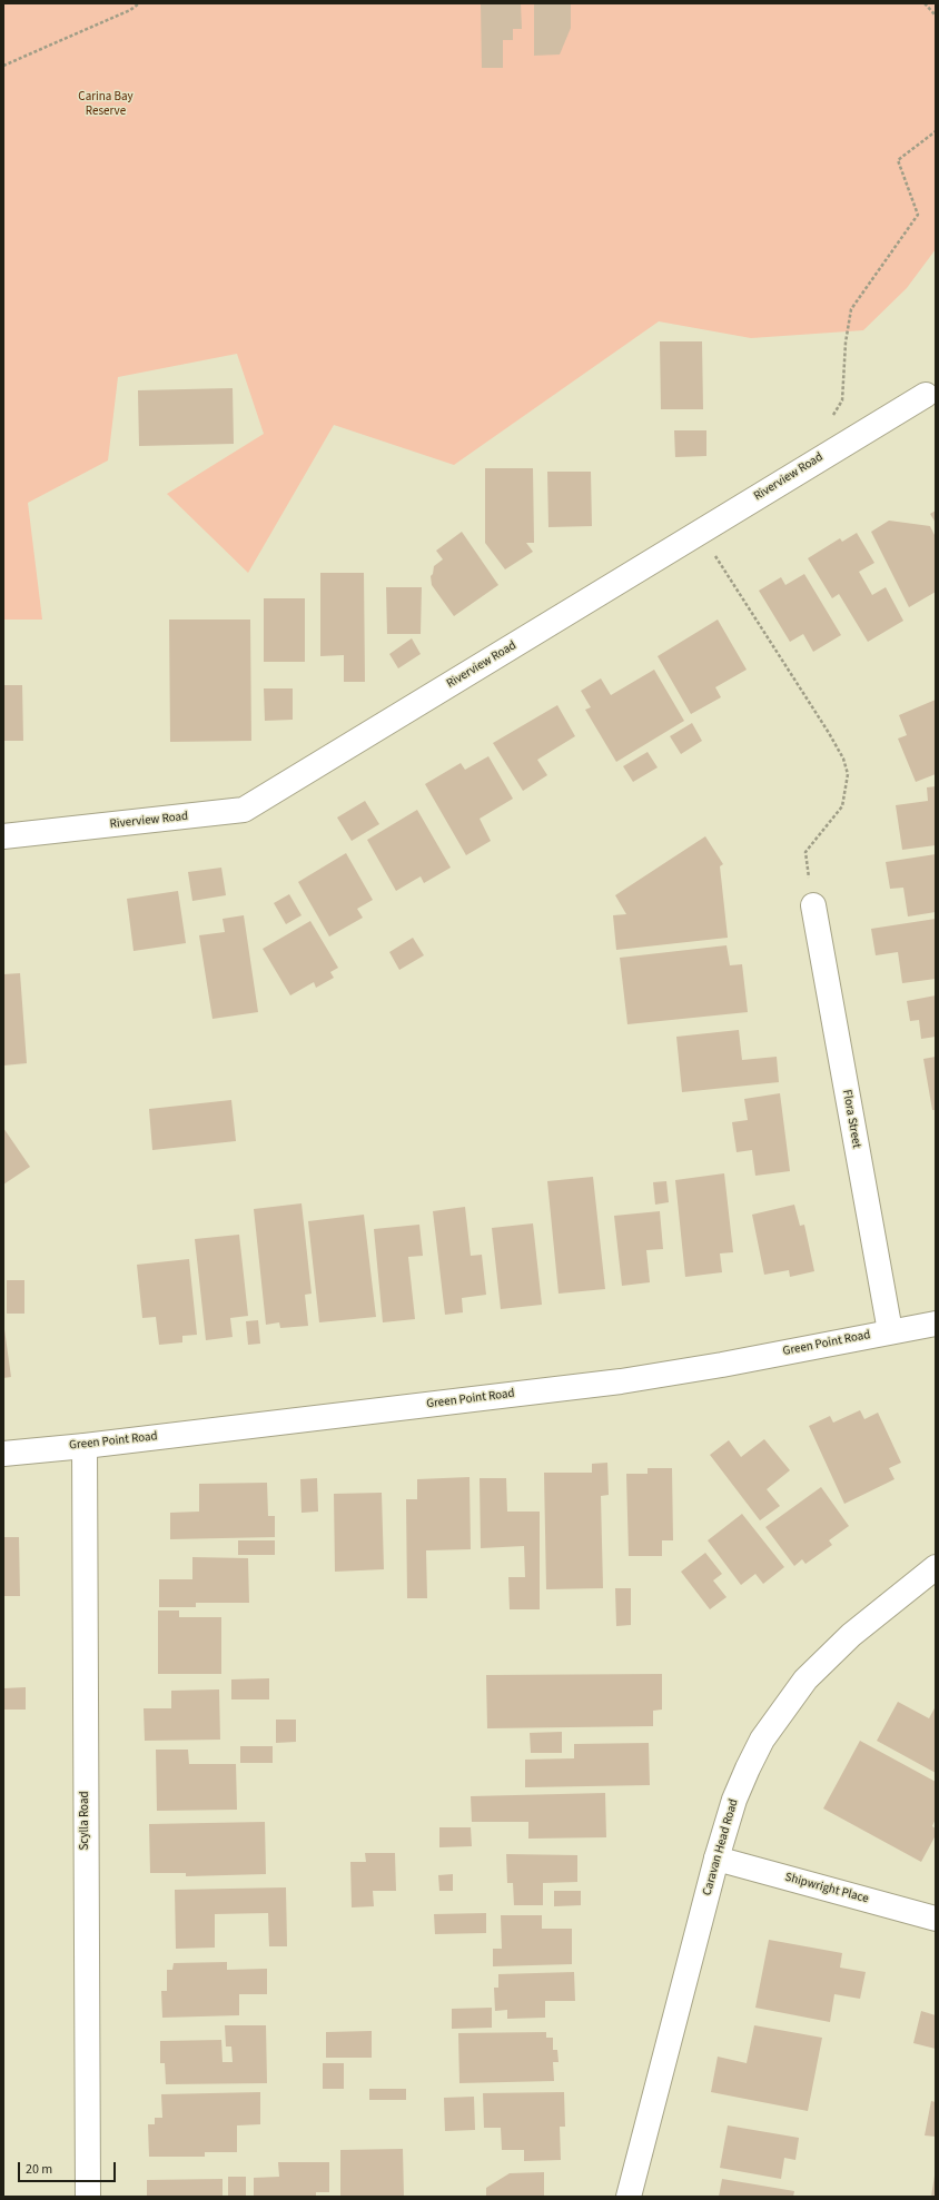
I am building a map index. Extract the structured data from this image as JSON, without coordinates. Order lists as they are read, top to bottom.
{
  "streets": {
    "street": [
      "Riverview Road",
      "Flora Street",
      "Green Point Road",
      "Scylla Road",
      "Caravan Head Road",
      "Shipwright Place"
    ]
  },
  "crossings": [
    ["Flora Street", "Green Point Road"],
    ["Green Point Road", "Scylla Road"],
    ["Caravan Head Road", "Shipwright Place"]
  ],
  "parks": ["Carina Bay Reserve"],
  "scale_bar": "20 m"
}
